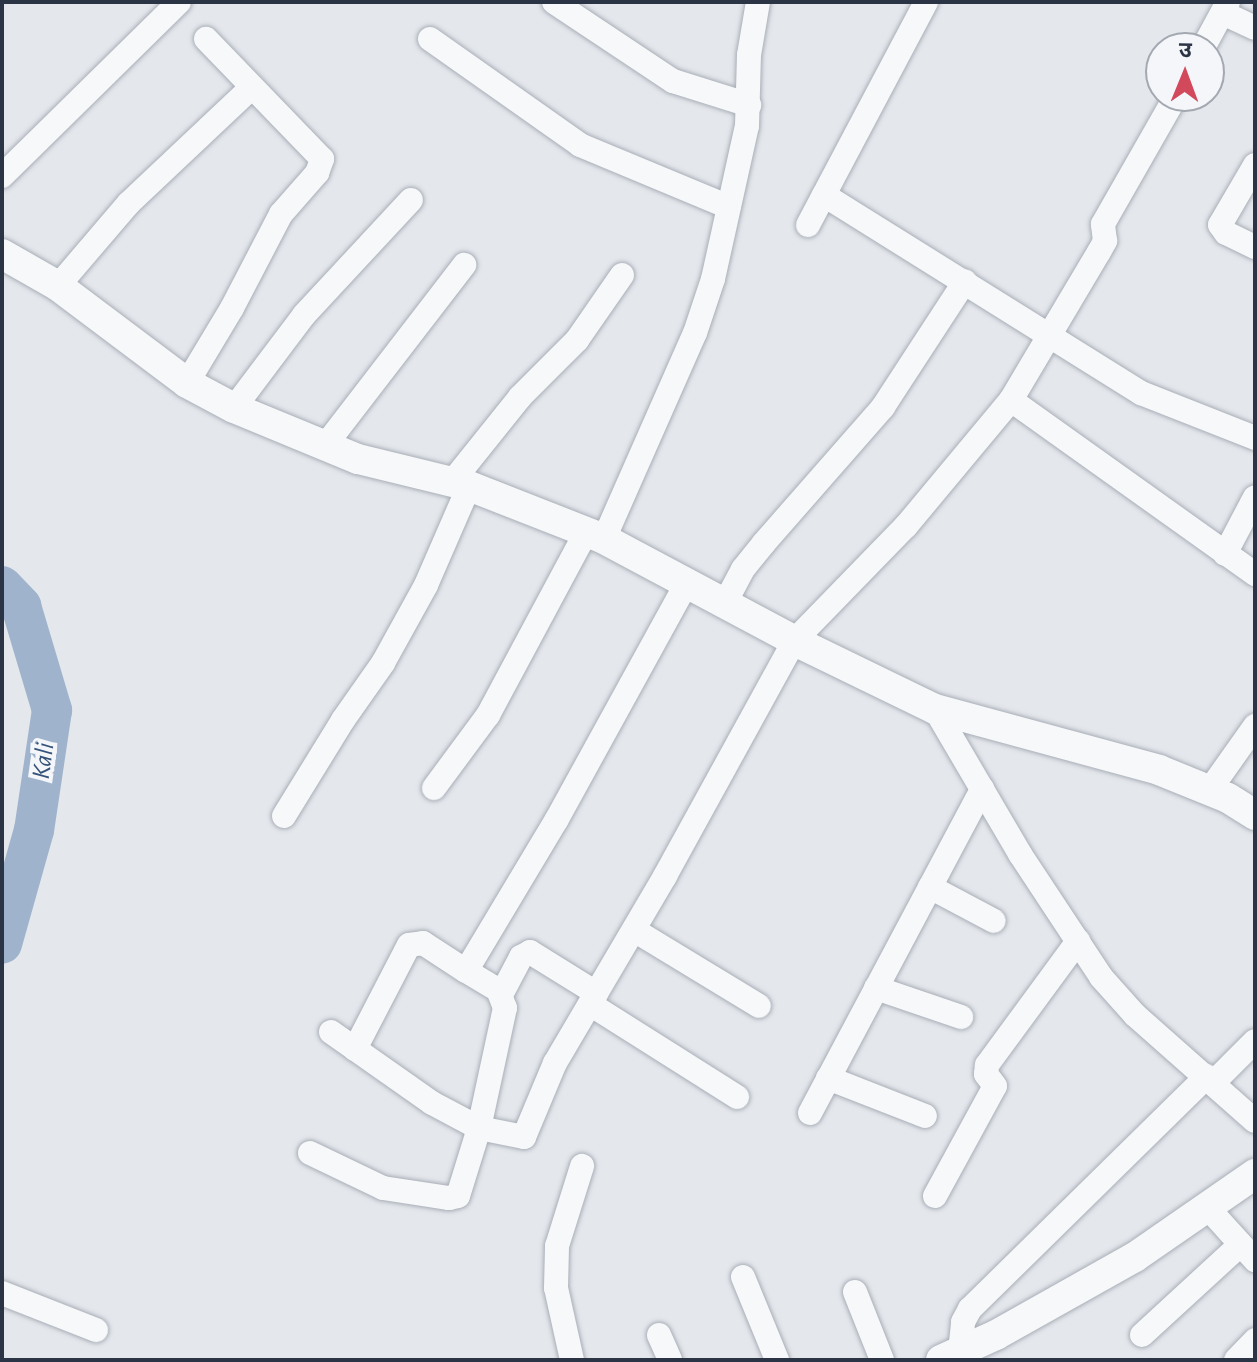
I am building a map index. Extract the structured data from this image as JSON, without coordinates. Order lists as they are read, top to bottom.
{
  "water": ["Kali"],
  "north": "top"
}
